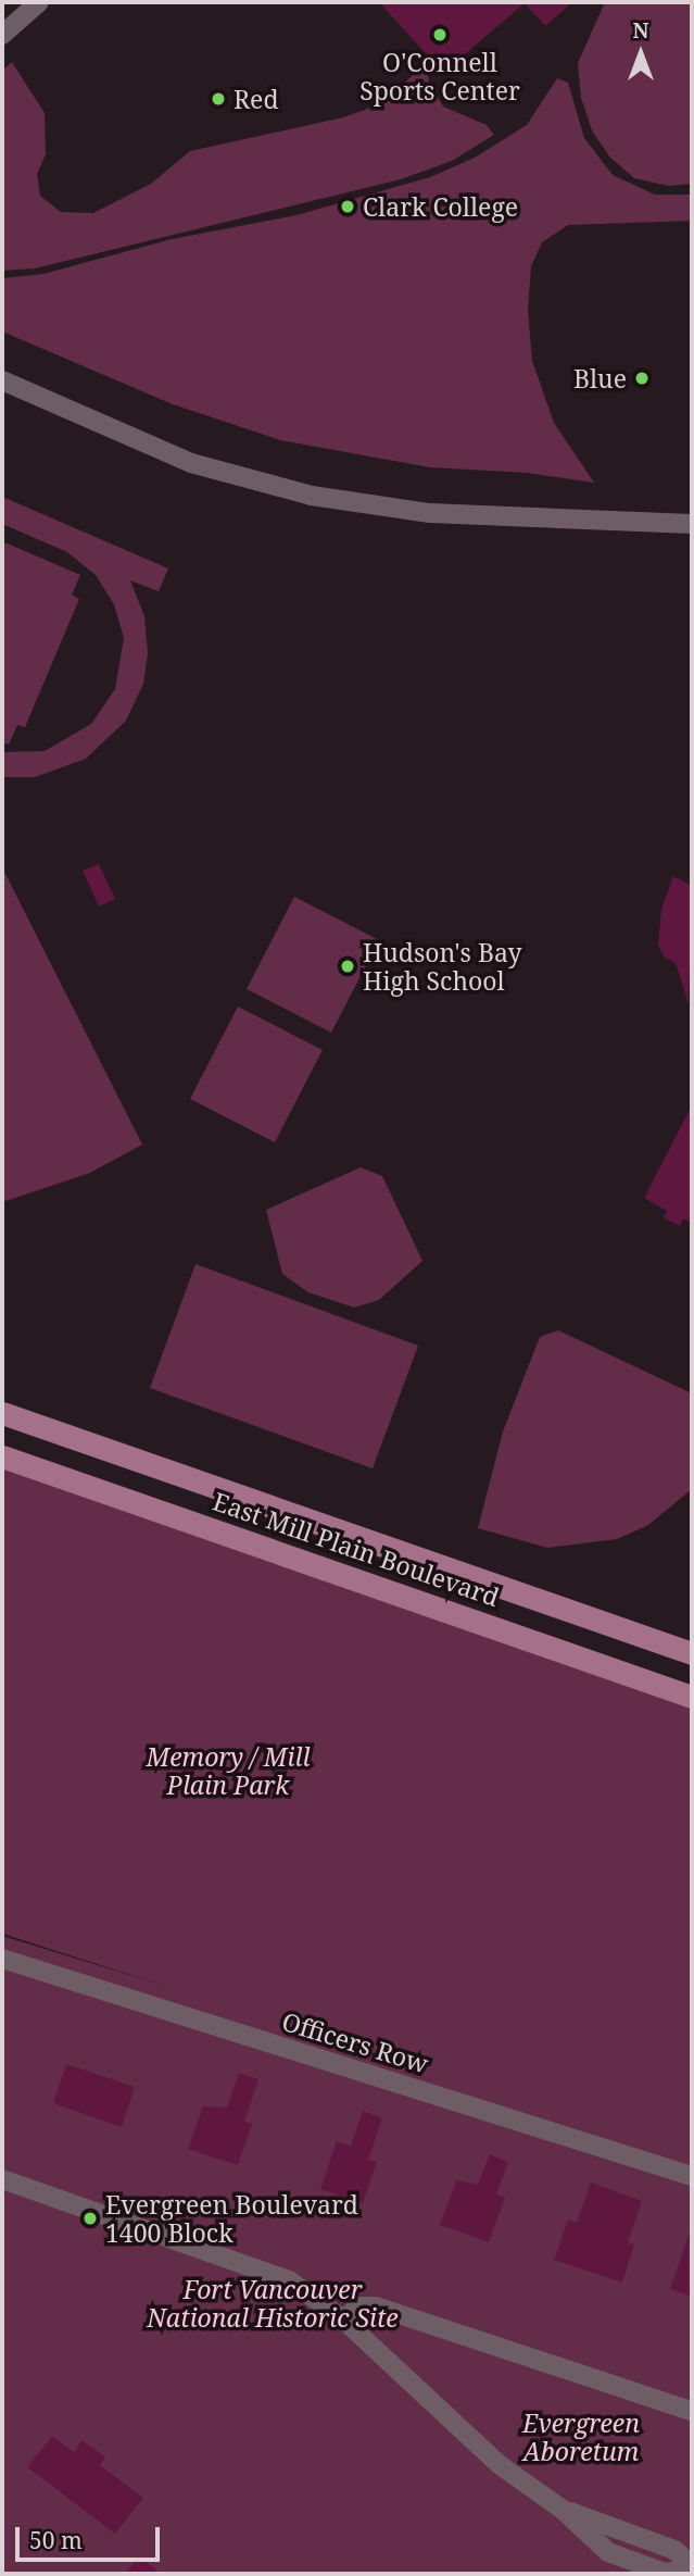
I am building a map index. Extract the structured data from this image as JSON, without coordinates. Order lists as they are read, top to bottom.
{
  "streets": {
    "main road": ["East Mill Plain Boulevard"],
    "street": ["Officers Row"]
  },
  "parks": ["Memory / Mill Plain Park", "Fort Vancouver National Historic Site", "Evergreen Aboretum"],
  "places": [
    "O'Connell Sports Center",
    "Red",
    "Clark College",
    "Blue",
    "Hudson's Bay High School",
    "Evergreen Boulevard 1400 Block"
  ],
  "scale_bar": "50 m",
  "north": "top"
}
